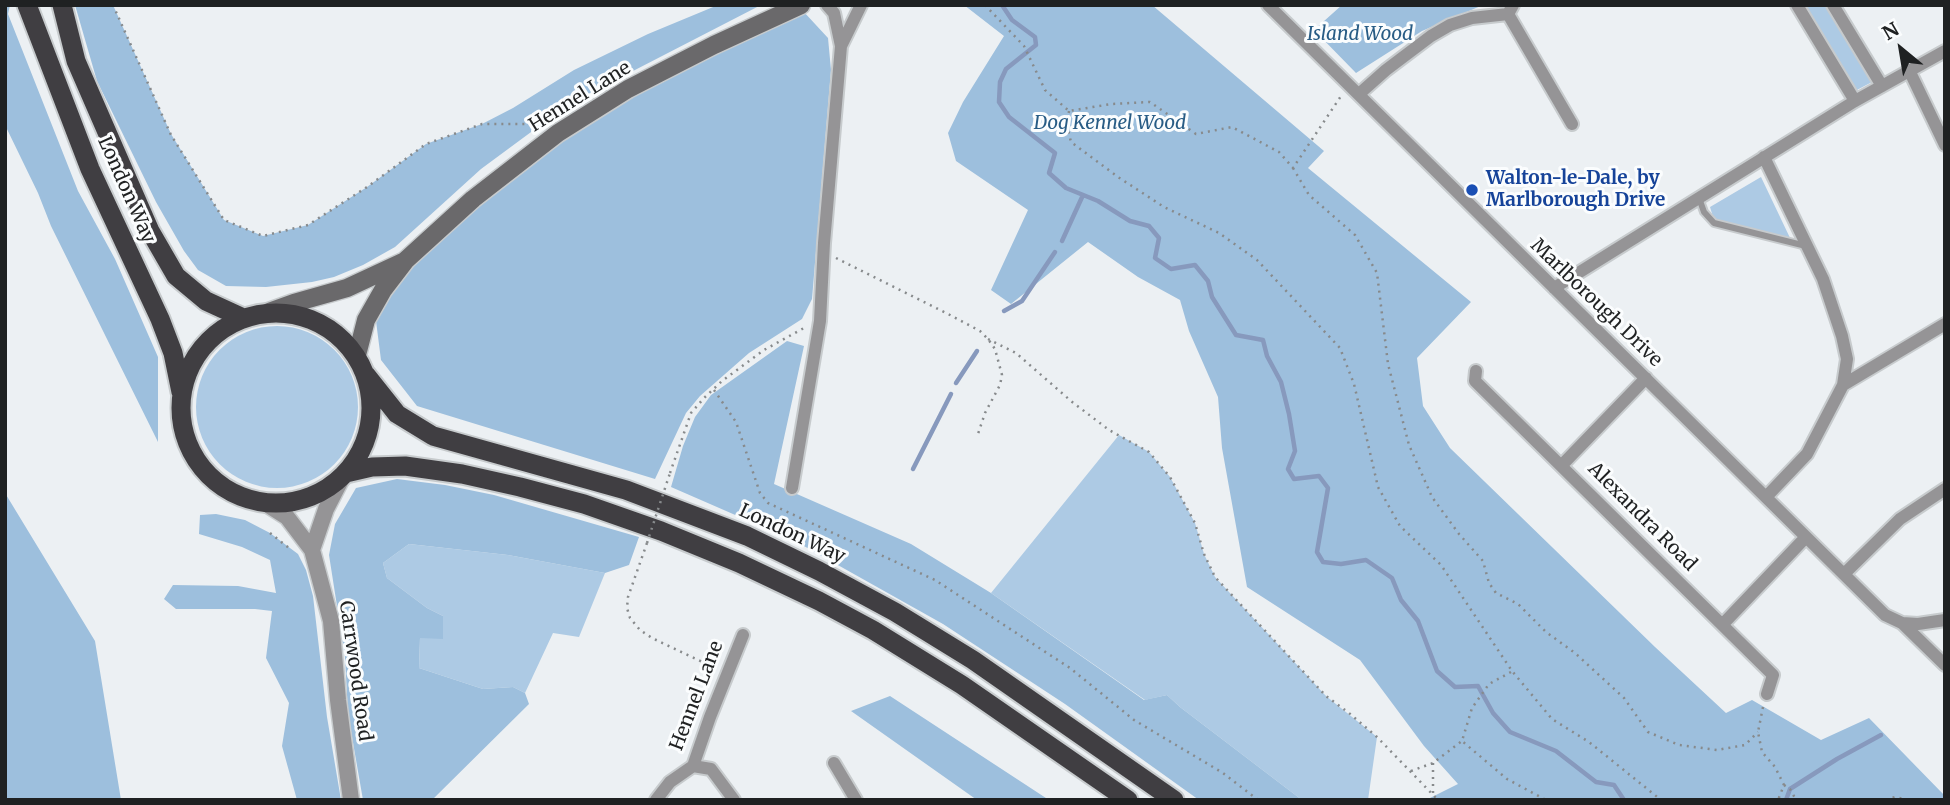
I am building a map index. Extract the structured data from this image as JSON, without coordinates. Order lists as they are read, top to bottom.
{
  "streets": {
    "highway": ["London Way"],
    "main road": ["Hennel Lane"],
    "street": ["Marlborough Drive", "Alexandra Road", "Carrwood Road"]
  },
  "crossings": [
    ["Hennel Lane", "London Way"],
    ["Hennel Lane", "Carrwood Road"],
    ["London Way", "Carrwood Road"]
  ],
  "parks": ["Island Wood", "Dog Kennel Wood"],
  "places": ["Walton-le-Dale, by Marlborough Drive"],
  "north": "top left"
}
